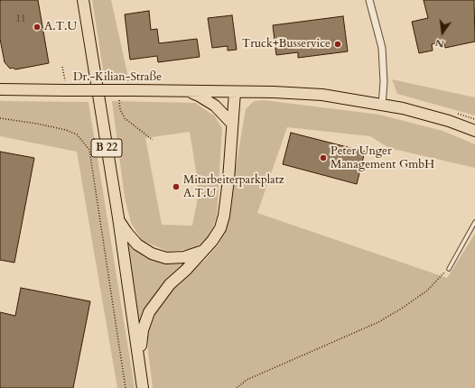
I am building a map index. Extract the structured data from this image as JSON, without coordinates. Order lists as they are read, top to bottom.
{
  "streets": {
    "main road": ["Dr.-Kilian-Straße", "B 22"]
  },
  "places": [
    "A.T.U",
    "Truck+Busservice",
    "Peter Unger Management GmbH",
    "Mitarbeiterparkplatz A.T.U"
  ],
  "house_numbers": ["11"],
  "north": "bottom"
}
